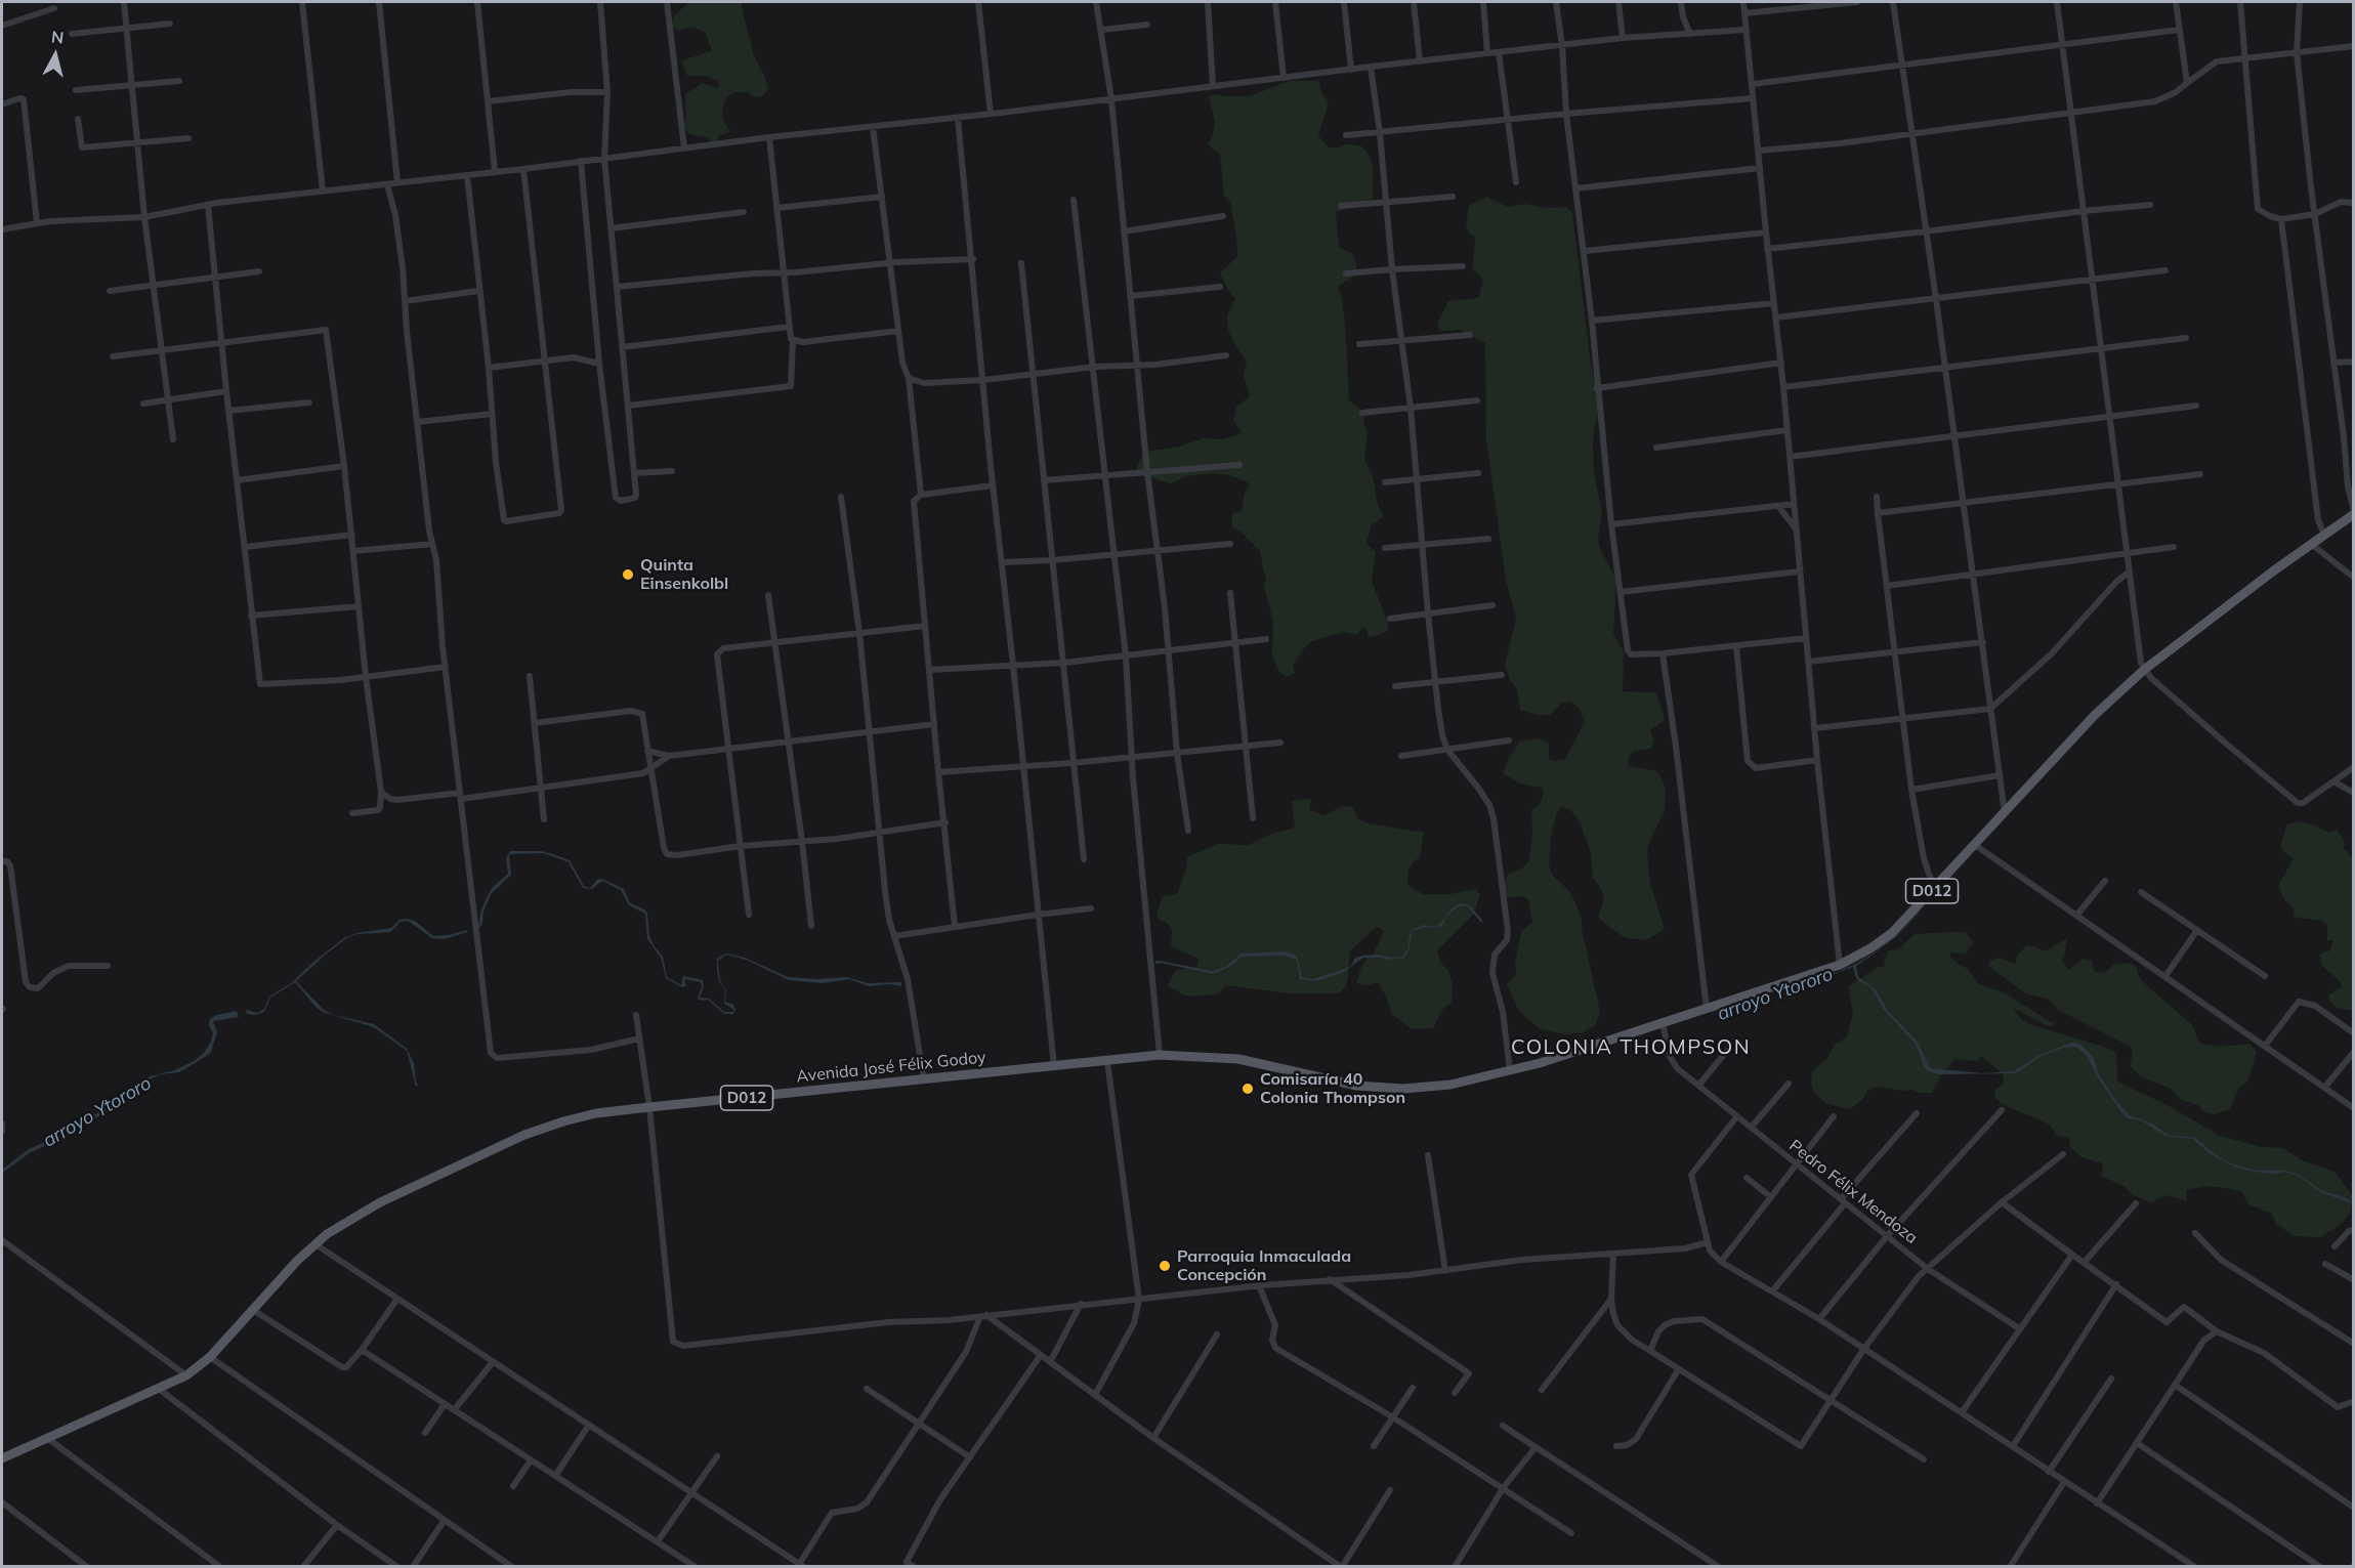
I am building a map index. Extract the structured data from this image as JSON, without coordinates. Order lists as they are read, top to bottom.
{
  "streets": {
    "main road": ["D012", "Avenida José Félix Godoy"],
    "street": ["Pedro Félix Mendoza"]
  },
  "crossings": [
    ["D012", "Avenida José Félix Godoy"],
    ["D012", "Pedro Félix Mendoza"],
    ["Avenida José Félix Godoy", "Pedro Félix Mendoza"]
  ],
  "districts": ["COLONIA THOMPSON"],
  "water": ["arroyo Ytororo"],
  "places": ["Quinta Einsenkolbl", "Comisaría 40 Colonia Thompson", "Parroquia Inmaculada Concepción"],
  "north": "top"
}
